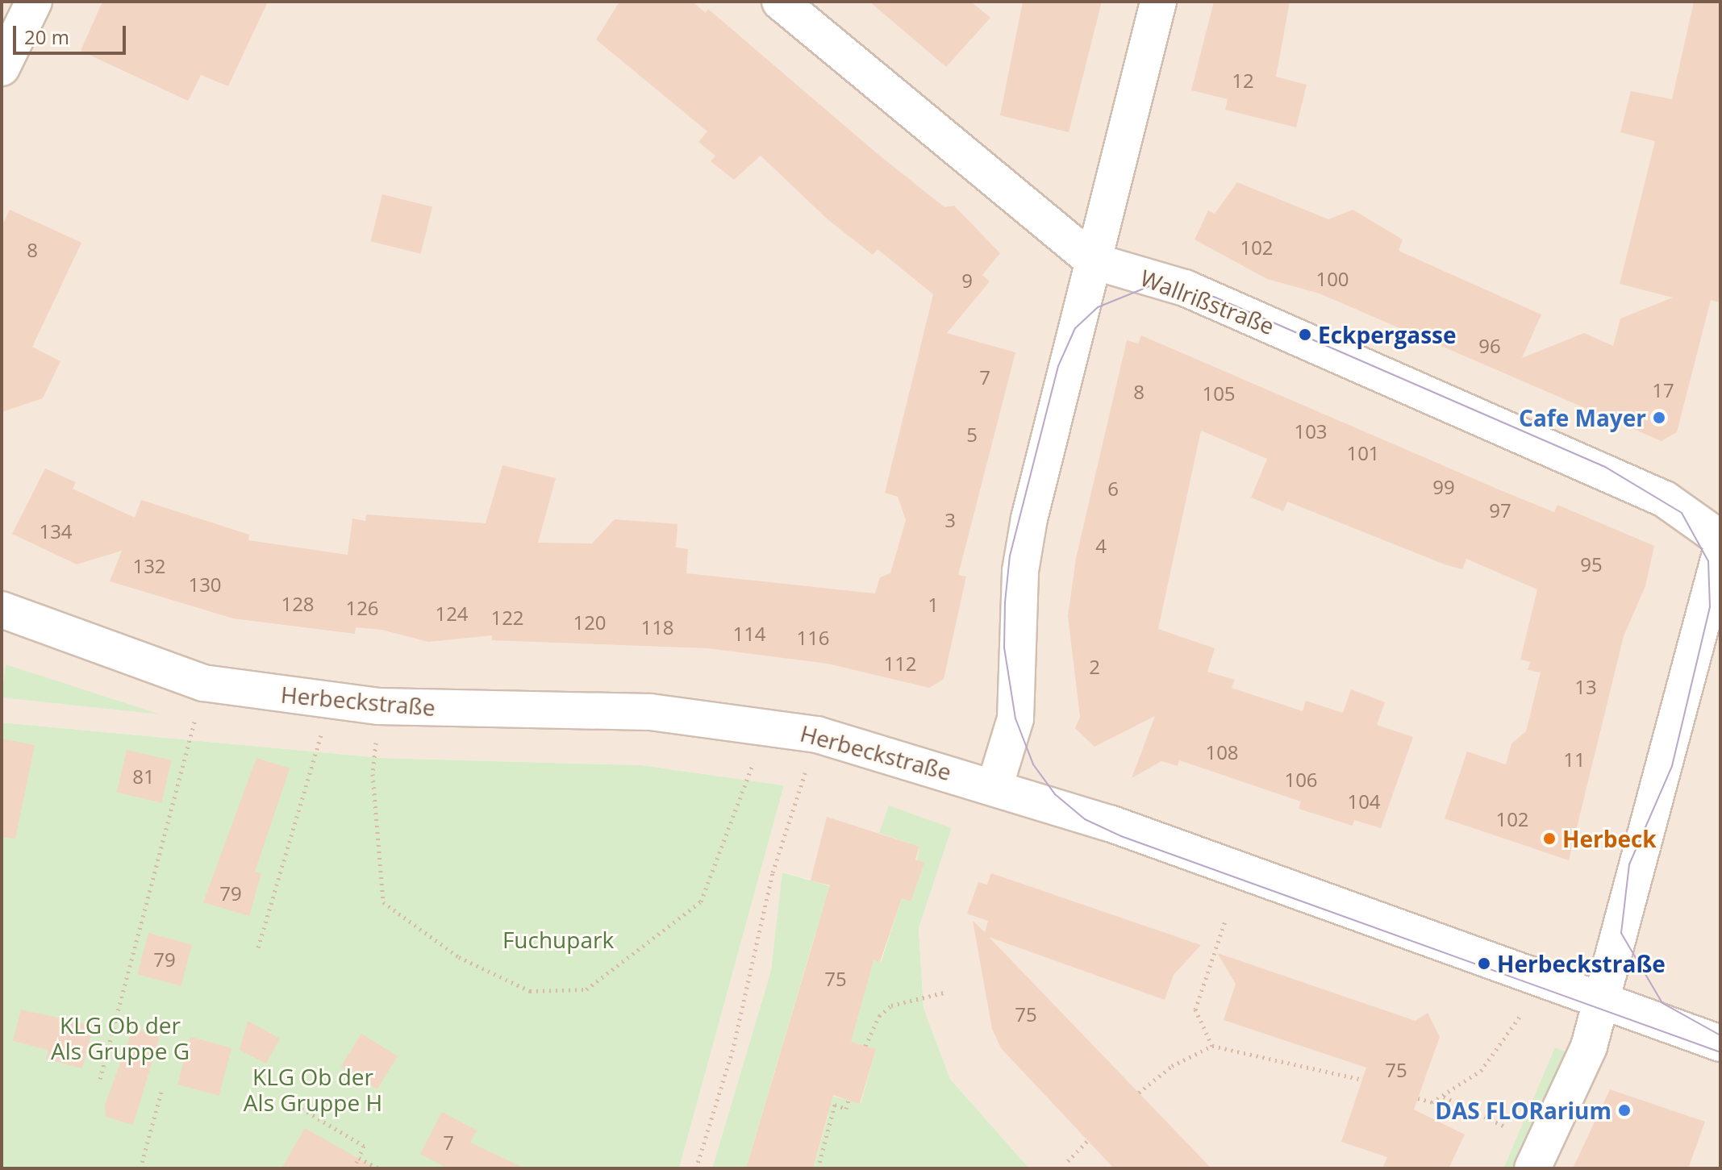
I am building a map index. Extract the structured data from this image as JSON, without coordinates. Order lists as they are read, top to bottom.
{
  "streets": {
    "street": ["Wallrißstraße", "Herbeckstraße"]
  },
  "parks": ["Fuchupark", "KLG Ob der Als Gruppe G", "KLG Ob der Als Gruppe H"],
  "places": [
    "Eckpergasse",
    "Cafe Mayer",
    "Herbeck",
    "Herbeckstraße",
    "DAS FLORarium"
  ],
  "house_numbers": [
    "12",
    "102",
    "8",
    "100",
    "9",
    "96",
    "7",
    "17",
    "8",
    "105",
    "103",
    "5",
    "101",
    "99",
    "6",
    "97",
    "3",
    "134",
    "4",
    "95",
    "132",
    "130",
    "128",
    "1",
    "126",
    "124",
    "122",
    "120",
    "118",
    "114",
    "116",
    "112",
    "2",
    "13",
    "108",
    "11",
    "81",
    "106",
    "104",
    "102",
    "79",
    "79",
    "75",
    "75",
    "75",
    "7"
  ],
  "scale_bar": "20 m"
}
